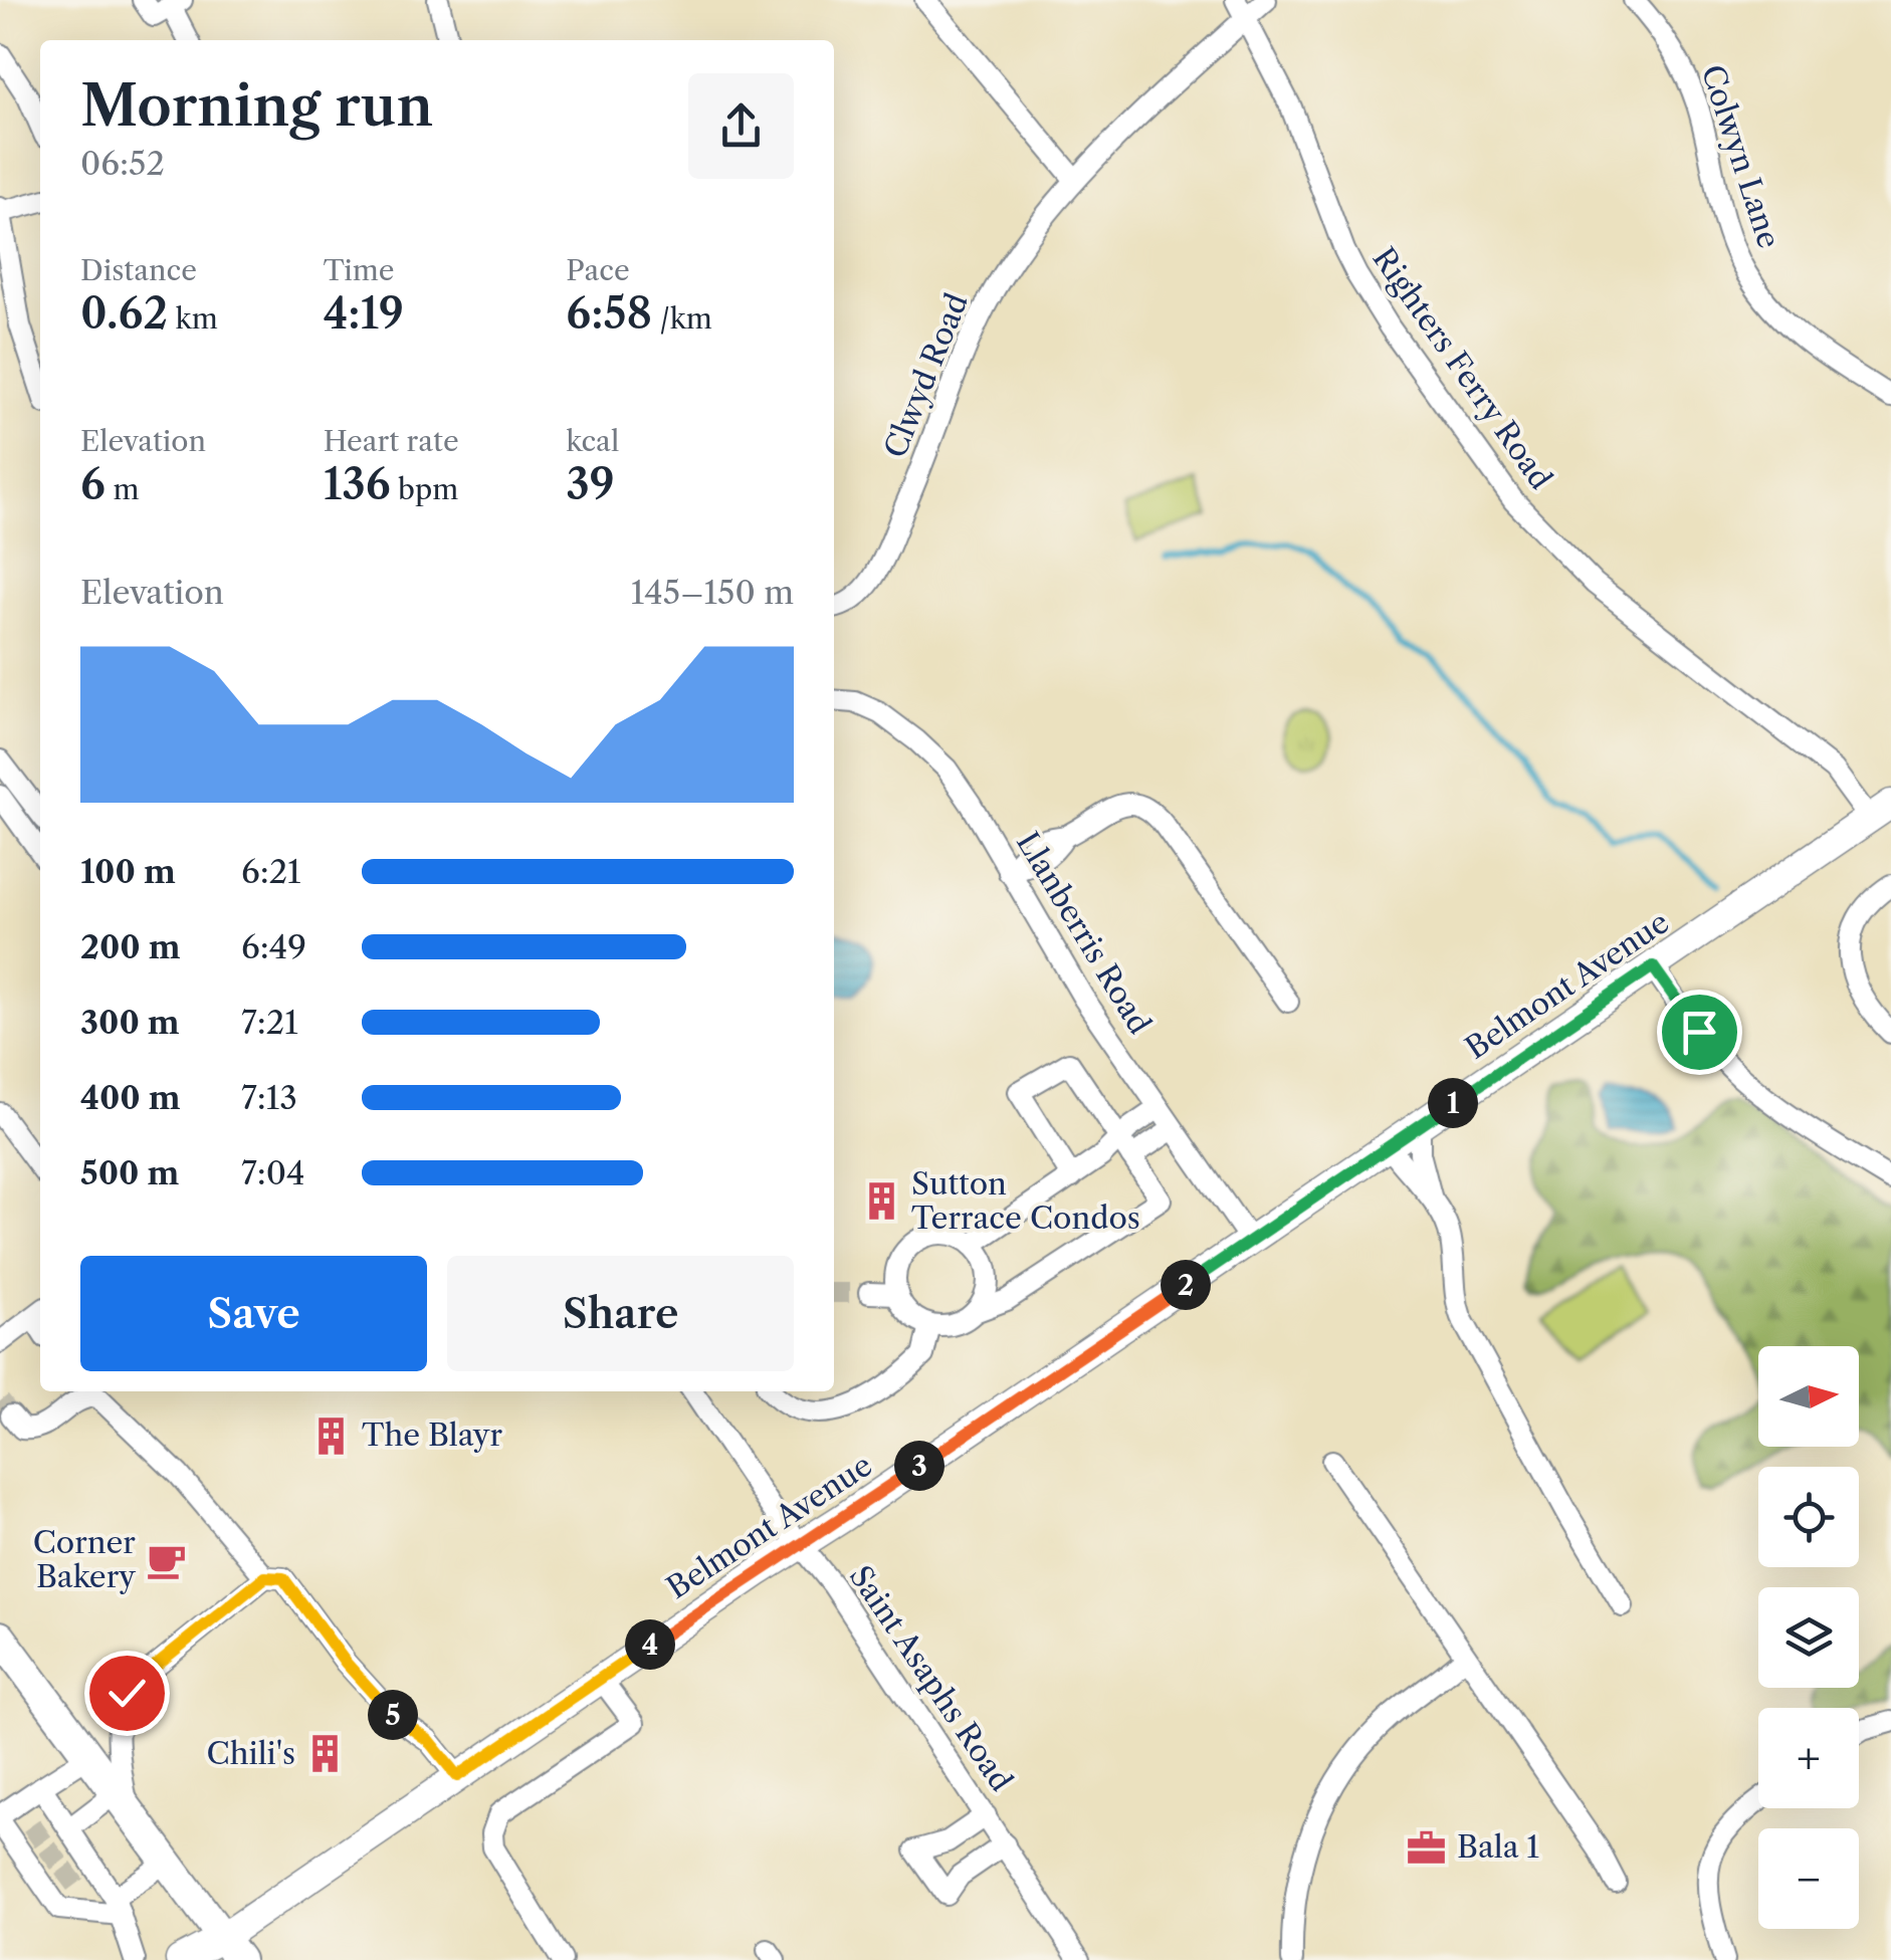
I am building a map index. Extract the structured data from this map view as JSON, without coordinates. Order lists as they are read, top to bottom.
{
  "streets": {
    "main road": ["Belmont Avenue"],
    "street": [
      "Colwyn Lane",
      "Righters Ferry Road",
      "Clwyd Road",
      "Llanberris Road",
      "Saint Asaphs Road"
    ]
  },
  "crossings": [
    ["Righters Ferry Road", "Clwyd Road"],
    ["Righters Ferry Road", "Belmont Avenue"],
    ["Llanberris Road", "Belmont Avenue"],
    ["Belmont Avenue", "Saint Asaphs Road"]
  ],
  "places": {
    "building": ["Sutton Terrace Condos", "The Blayr", "Chili's"],
    "cafe": ["Corner Bakery"],
    "office": ["Bala 1"]
  },
  "north": "right",
  "page": {
    "heading": ["Morning run", "06:52"],
    "stats": [
      ["Distance", "0.62 km"],
      ["Time", "4:19"],
      ["Pace", "6:58 /km"],
      ["Elevation", "6 m"],
      ["Heart rate", "136 bpm"],
      ["kcal", "39"]
    ],
    "chart": ["Elevation", "145–150 m"],
    "list": [
      {
        "name": "100 m",
        "note": "6:21"
      },
      {
        "name": "200 m",
        "note": "6:49"
      },
      {
        "name": "300 m",
        "note": "7:21"
      },
      {
        "name": "400 m",
        "note": "7:13"
      },
      {
        "name": "500 m",
        "note": "7:04"
      }
    ],
    "pins": [
      "1",
      "2",
      "3",
      "4",
      "5"
    ],
    "buttons": ["Save", "Share"],
    "map_buttons": ["+", "−"]
  }
}
